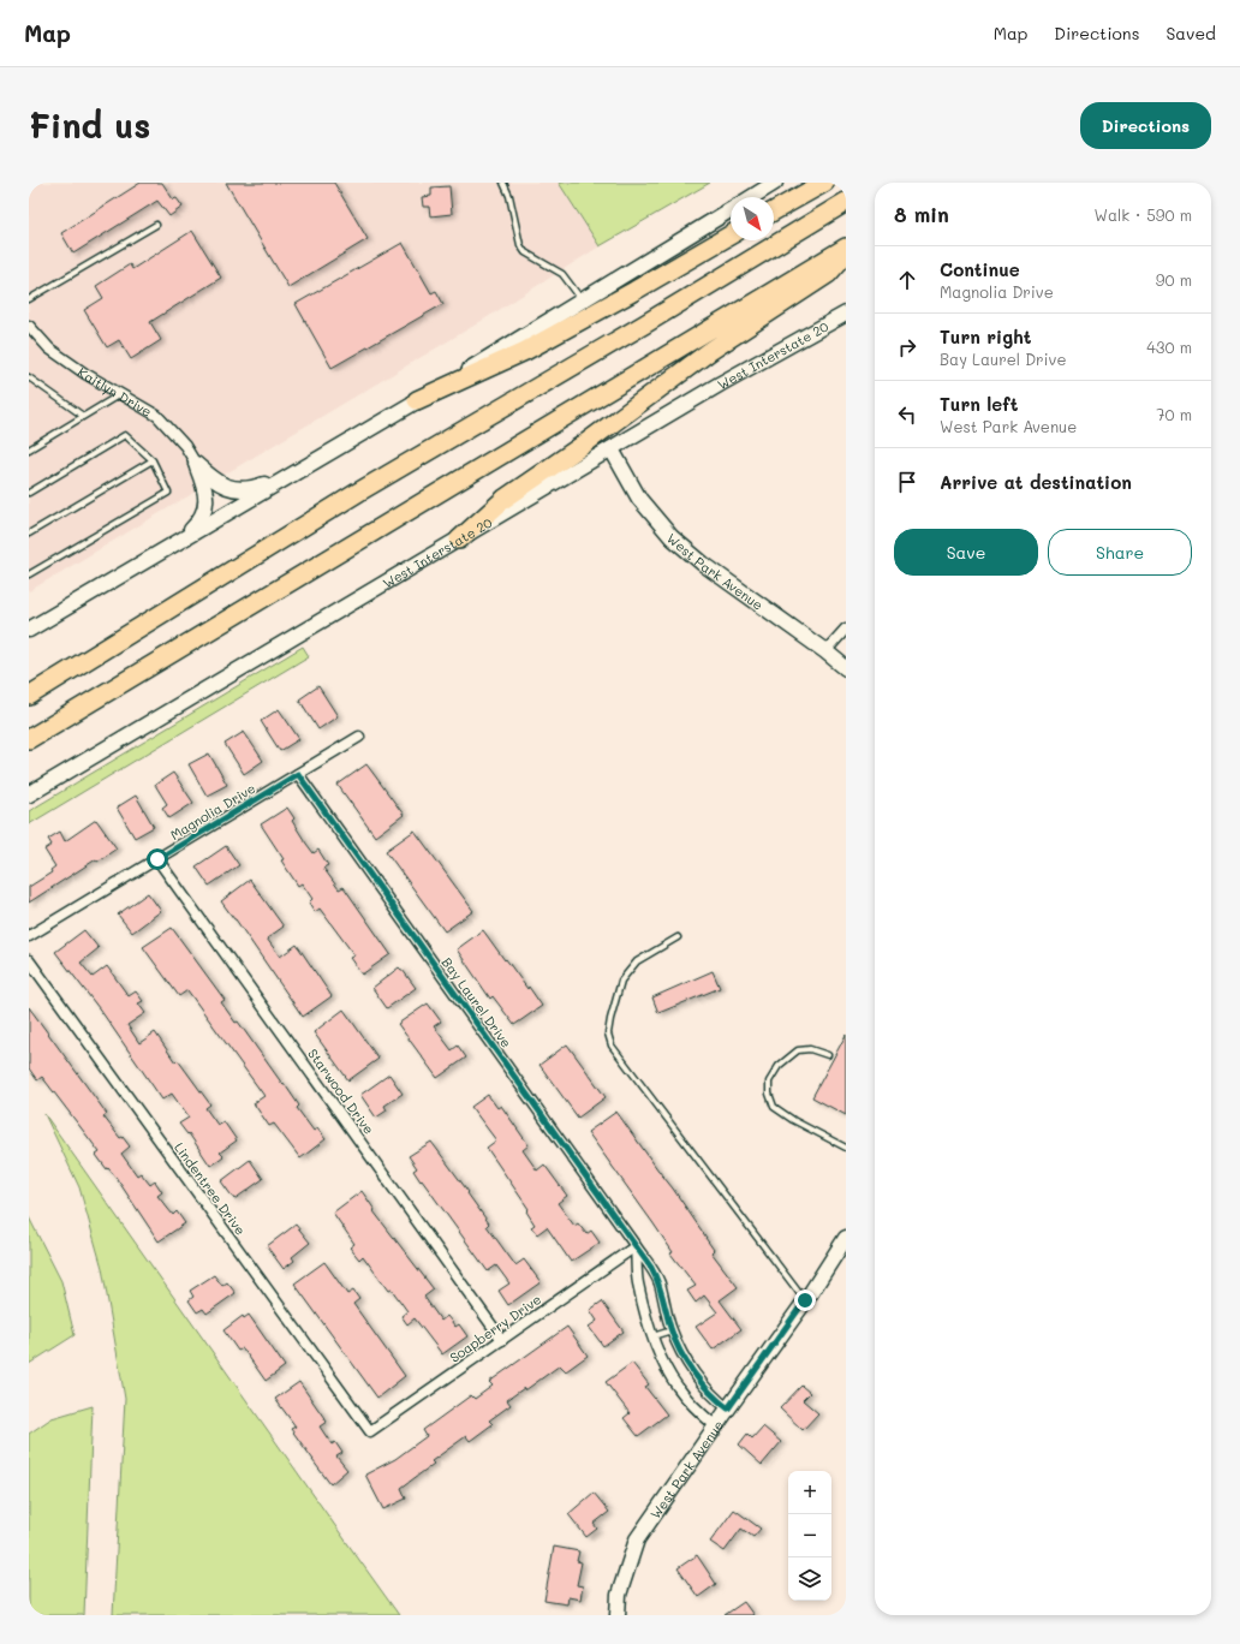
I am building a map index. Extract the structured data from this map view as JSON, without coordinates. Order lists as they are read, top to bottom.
{
  "streets": {
    "main road": ["West Interstate 20", "Kaitlyn Drive", "West Park Avenue"],
    "street": [
      "Magnolia Drive",
      "Bay Laurel Drive",
      "Starwood Drive",
      "Lindentree Drive",
      "Soapberry Drive"
    ]
  },
  "crossings": [
    ["West Interstate 20", "West Park Avenue"],
    ["West Park Avenue", "Bay Laurel Drive"],
    ["Magnolia Drive", "Bay Laurel Drive"],
    ["Magnolia Drive", "Starwood Drive"],
    ["Bay Laurel Drive", "Soapberry Drive"],
    ["Starwood Drive", "Soapberry Drive"],
    ["Lindentree Drive", "Soapberry Drive"]
  ],
  "north": "bottom right",
  "page": {
    "header": "Map",
    "nav": ["Map", "Directions", "Saved"],
    "buttons": [
      "Directions",
      ["Save", "Share"]
    ],
    "title": "Find us",
    "heading": ["8 min", "Walk · 590 m"],
    "list": [
      ["Continue", "Magnolia Drive", "90 m"],
      ["Turn right", "Bay Laurel Drive", "430 m"],
      ["Turn left", "West Park Avenue", "70 m"],
      "Arrive at destination"
    ],
    "map_buttons": ["+", "−"]
  }
}
